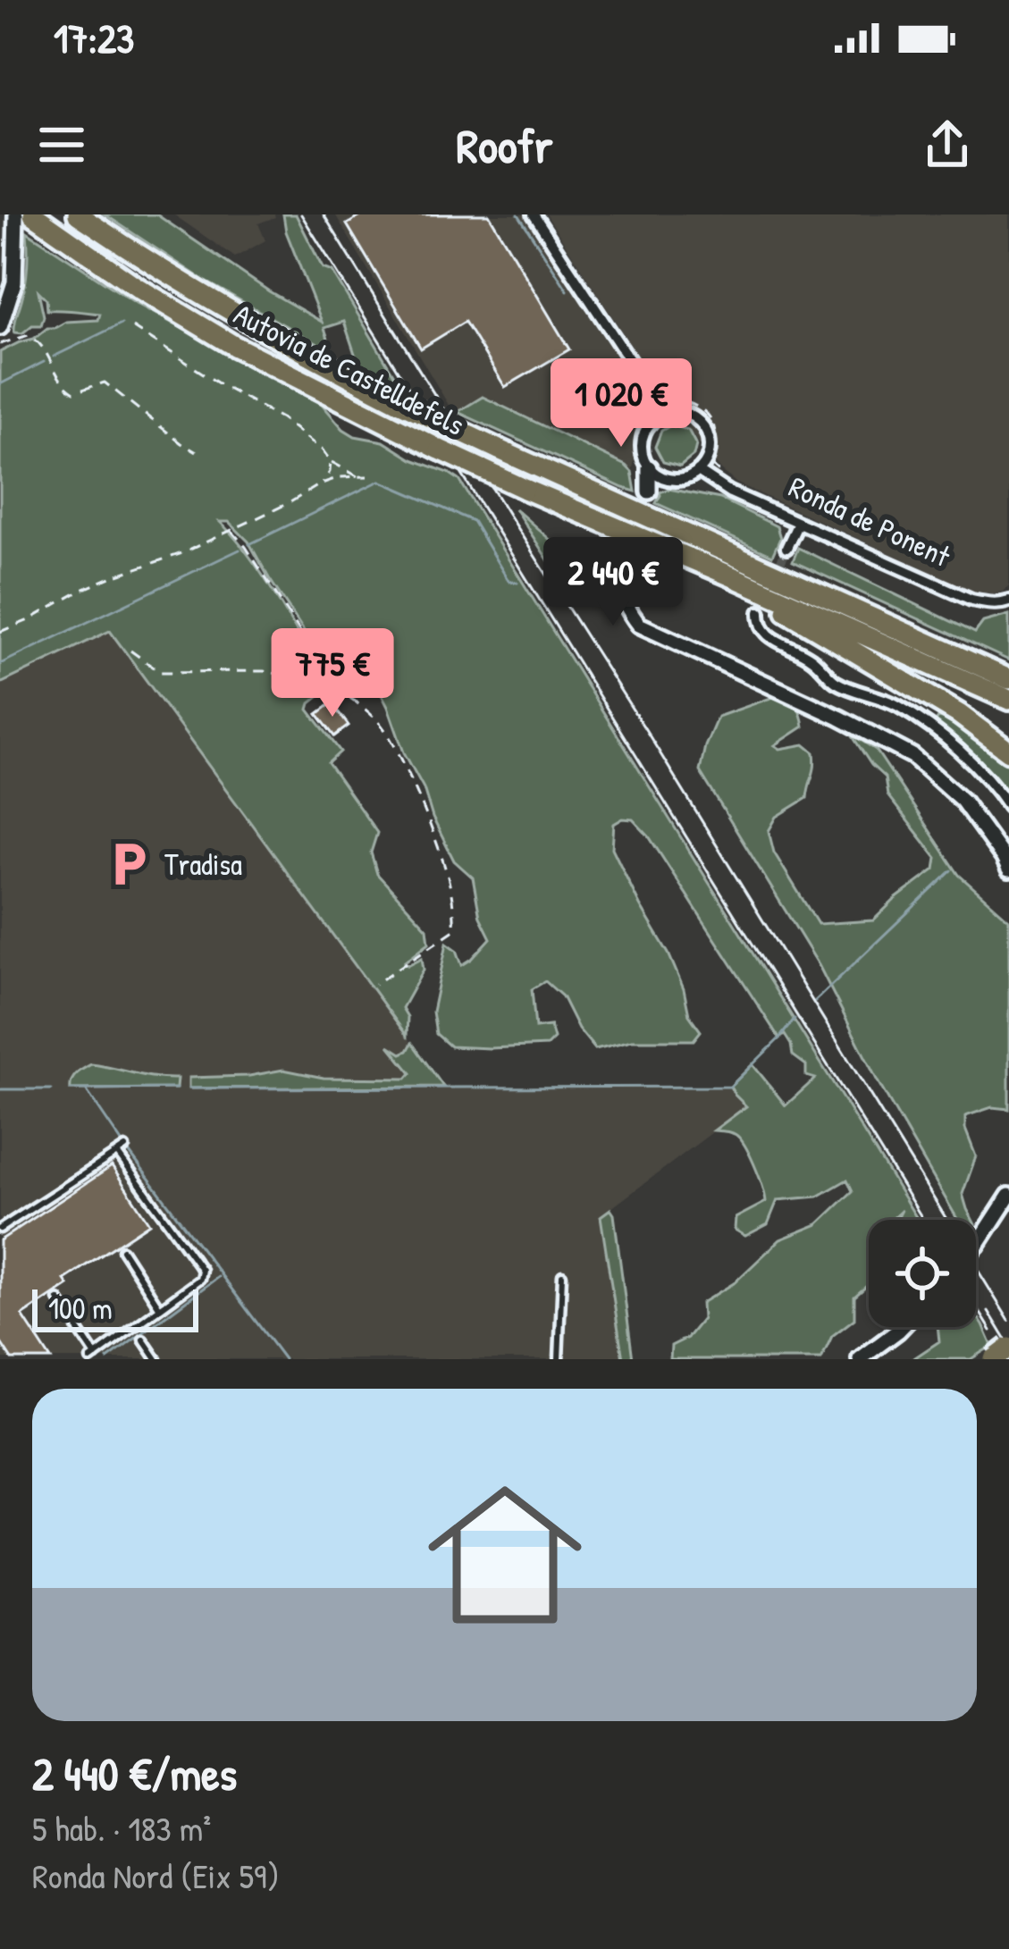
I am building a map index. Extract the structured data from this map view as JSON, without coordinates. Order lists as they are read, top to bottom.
{
  "streets": {
    "highway": ["Autovia de Castelldefels"],
    "street": ["Ronda de Ponent"]
  },
  "places": {
    "parking": ["Tradisa"]
  },
  "scale_bar": "100 m",
  "page": {
    "status": "17:23",
    "header": "Roofr",
    "price": ["1 020 €", "2 440 €", "775 €"],
    "scale": "100 m",
    "list": [
      {
        "name": "2 440 €/mes",
        "note": "5 hab. · 183 m² · Ronda Nord (Eix 59)"
      }
    ]
  }
}
